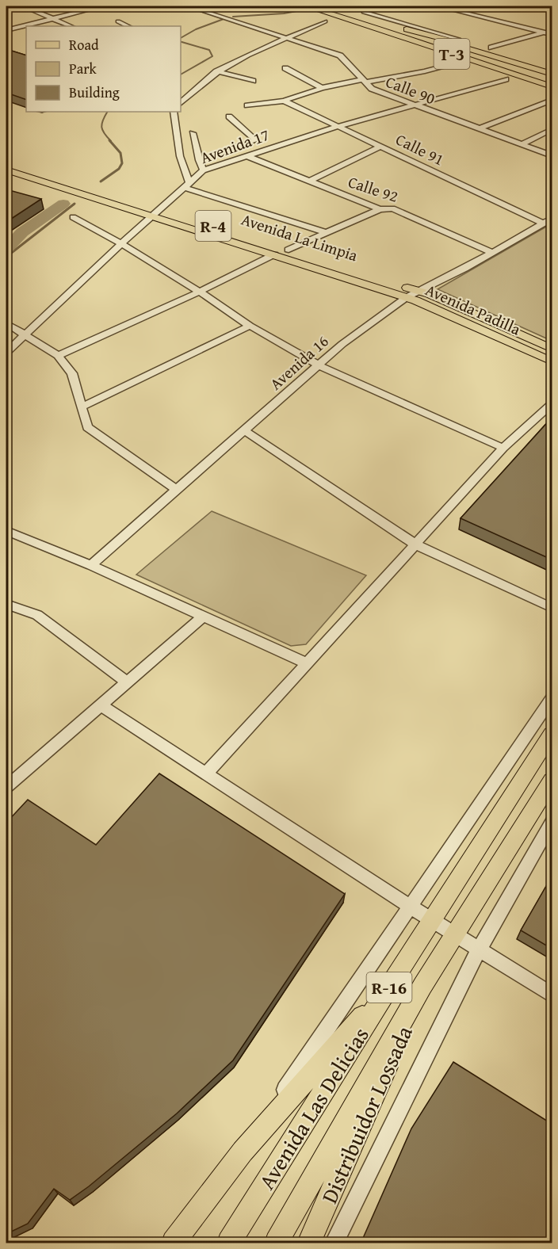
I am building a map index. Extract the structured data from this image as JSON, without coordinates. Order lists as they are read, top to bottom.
{
  "streets": {
    "main road": [
      "T-3",
      "R-4",
      "Avenida La Limpia",
      "Avenida Padilla",
      "R-16",
      "Avenida Las Delicias",
      "Distribuidor Lossada"
    ],
    "street": [
      "Calle 90",
      "Avenida 17",
      "Calle 91",
      "Calle 92",
      "Avenida 16"
    ]
  },
  "crossings": [
    ["Calle 90", "Avenida 17"],
    ["Avenida 17", "Calle 91"],
    ["Avenida 17", "Calle 92"],
    ["Avenida 17", "Avenida La Limpia"],
    ["Calle 91", "Avenida 16"],
    ["Calle 92", "Avenida 16"],
    ["Avenida La Limpia", "Avenida Padilla"],
    ["Avenida La Limpia", "Avenida 16"],
    ["Avenida Padilla", "Avenida 16"],
    ["Avenida Las Delicias", "Distribuidor Lossada"]
  ],
  "legend": ["Road", "Park", "Building"]
}
